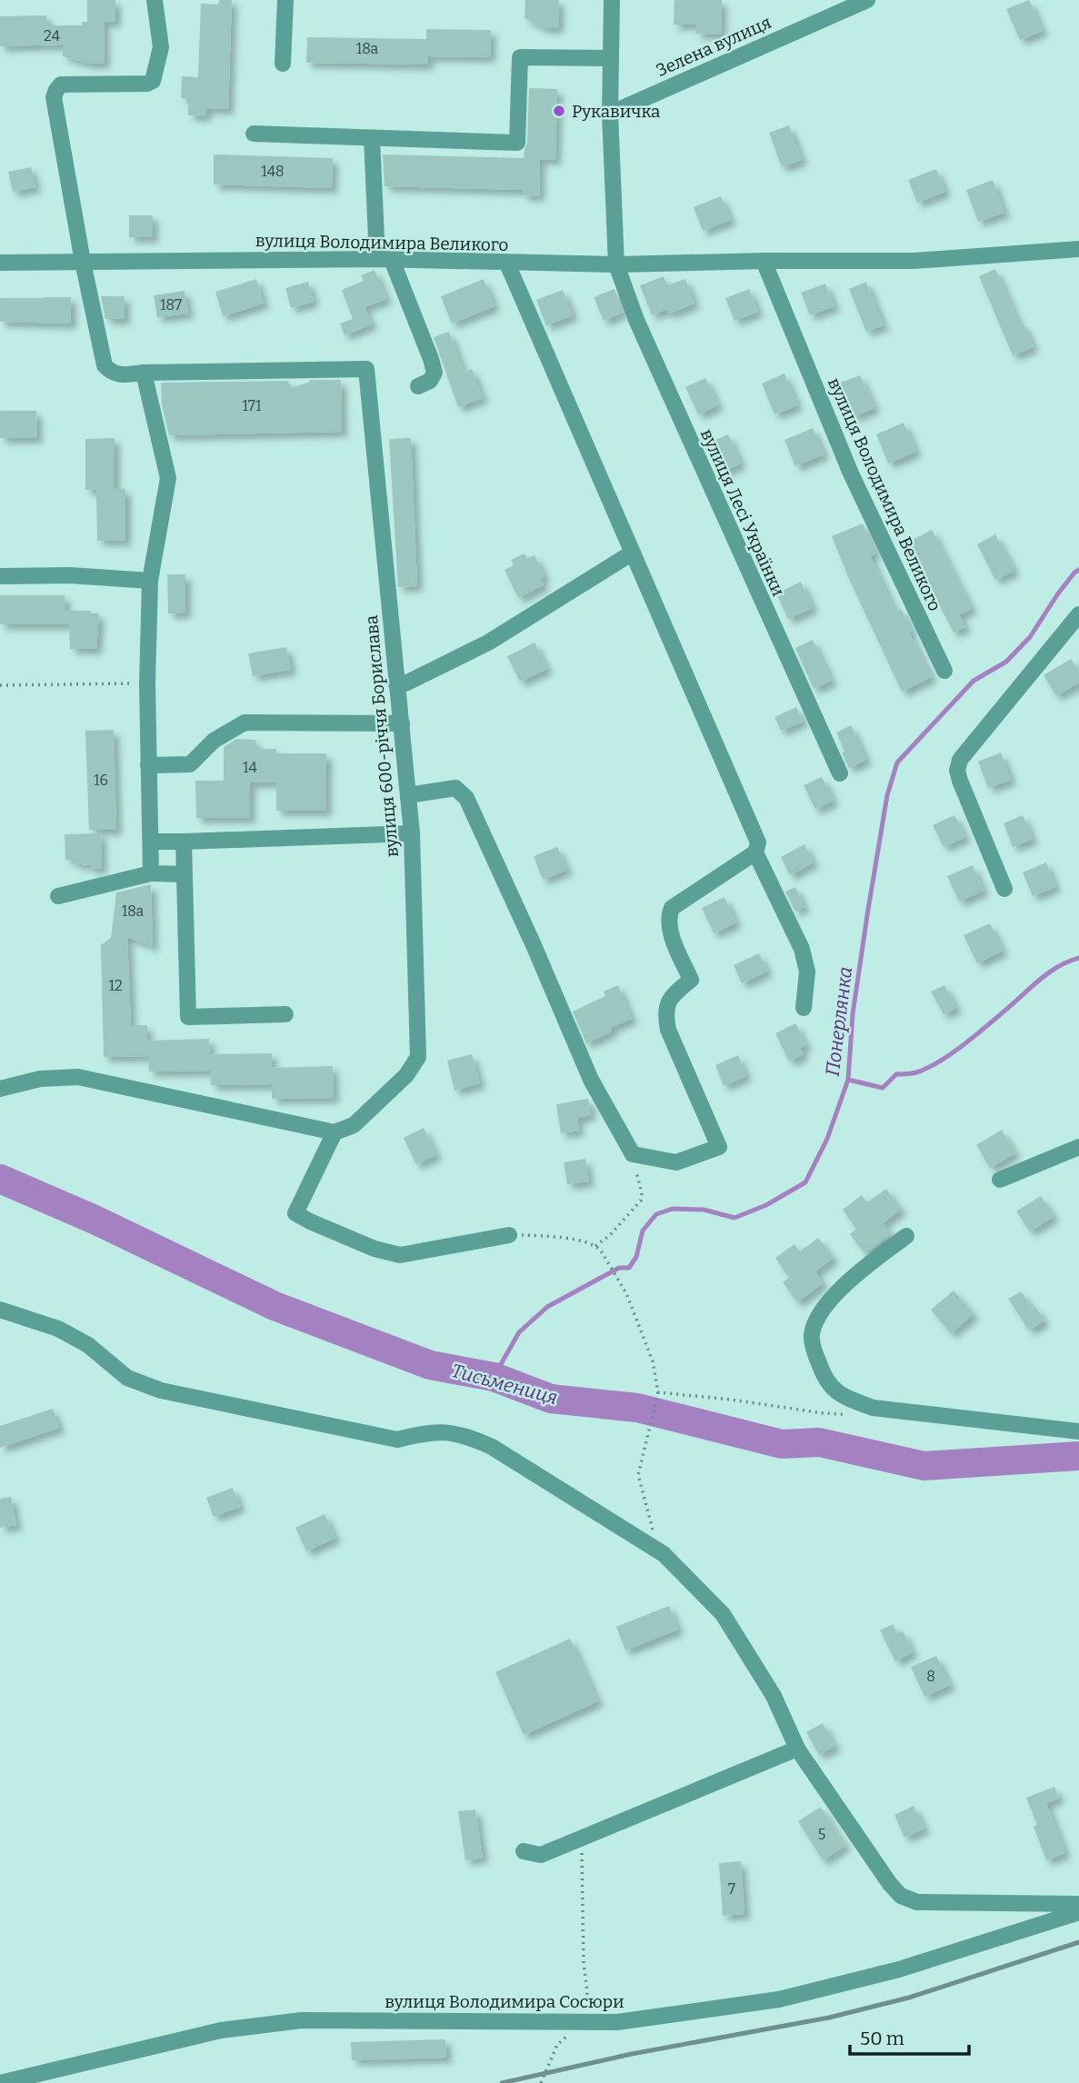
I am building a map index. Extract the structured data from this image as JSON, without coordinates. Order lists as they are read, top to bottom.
{
  "streets": {
    "street": [
      "Зелена вулиця",
      "вулиця Володимира Великого",
      "вулиця Лесі Українки",
      "вулиця 600-річчя Борислава",
      "вулиця Володимира Сосюри"
    ]
  },
  "crossings": [
    ["Зелена вулиця", "вулиця Лесі Українки"],
    ["вулиця Володимира Великого", "вулиця Лесі Українки"],
    ["вулиця Володимира Великого", "вулиця 600-річчя Борислава"]
  ],
  "water": ["Понерлянка", "Тисьмениця"],
  "places": ["Рукавичка"],
  "house_numbers": [
    "24",
    "18а",
    "148",
    "187",
    "171",
    "14",
    "16",
    "18а",
    "12",
    "8",
    "5",
    "7"
  ],
  "scale_bar": "50 m"
}
